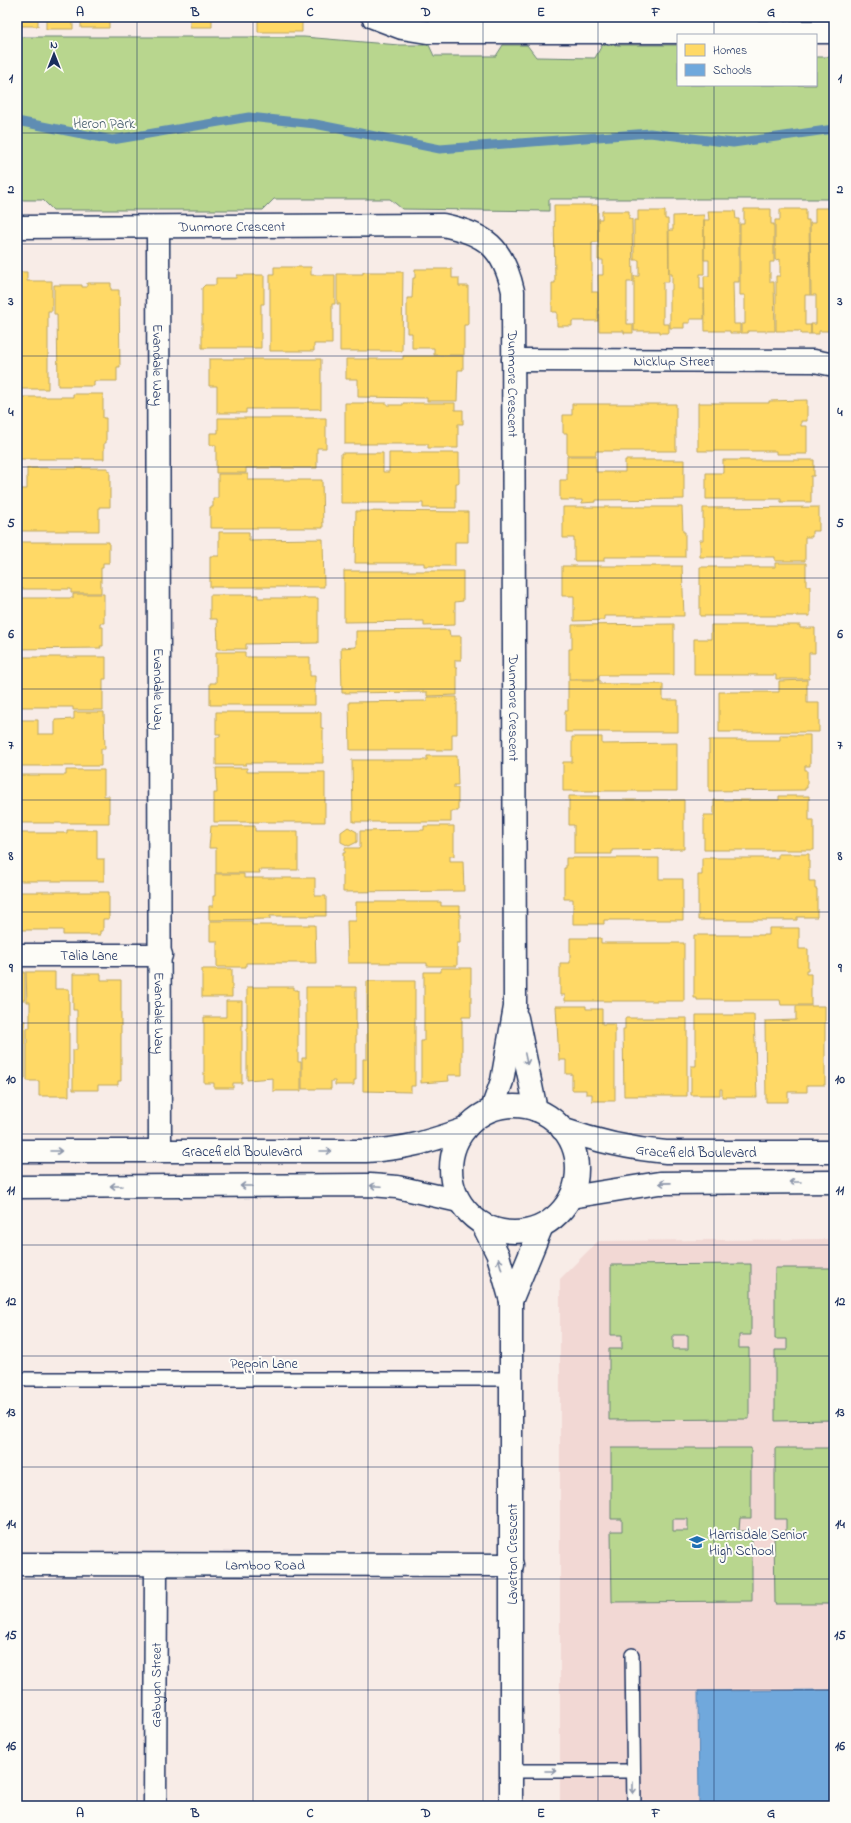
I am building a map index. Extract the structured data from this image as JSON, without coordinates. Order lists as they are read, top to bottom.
{
  "streets": {
    "street": [
      "Dunmore Crescent",
      "Nicklup Street",
      "Evandale Way",
      "Talia Lane",
      "Gracefield Boulevard",
      "Laverton Crescent",
      "Lamboo Road",
      "Gabyon Street"
    ],
    "lane": ["Peppin Lane"]
  },
  "crossings": [
    ["Dunmore Crescent", "Nicklup Street"],
    ["Dunmore Crescent", "Evandale Way"],
    ["Dunmore Crescent", "Gracefield Boulevard"],
    ["Dunmore Crescent", "Laverton Crescent"],
    ["Evandale Way", "Talia Lane"],
    ["Evandale Way", "Gracefield Boulevard"],
    ["Gracefield Boulevard", "Laverton Crescent"],
    ["Peppin Lane", "Laverton Crescent"],
    ["Laverton Crescent", "Lamboo Road"],
    ["Lamboo Road", "Gabyon Street"]
  ],
  "parks": ["Heron Park"],
  "places": {
    "school or university": ["Harrisdale Senior High School"]
  },
  "legend": ["Homes", "Schools"],
  "north": "top",
  "grid": {
    "columns": [
      "A",
      "B",
      "C",
      "D",
      "E",
      "F",
      "G"
    ],
    "rows": [
      "1",
      "2",
      "3",
      "4",
      "5",
      "6",
      "7",
      "8",
      "9",
      "10",
      "11",
      "12",
      "13",
      "14",
      "15",
      "16"
    ]
  }
}
